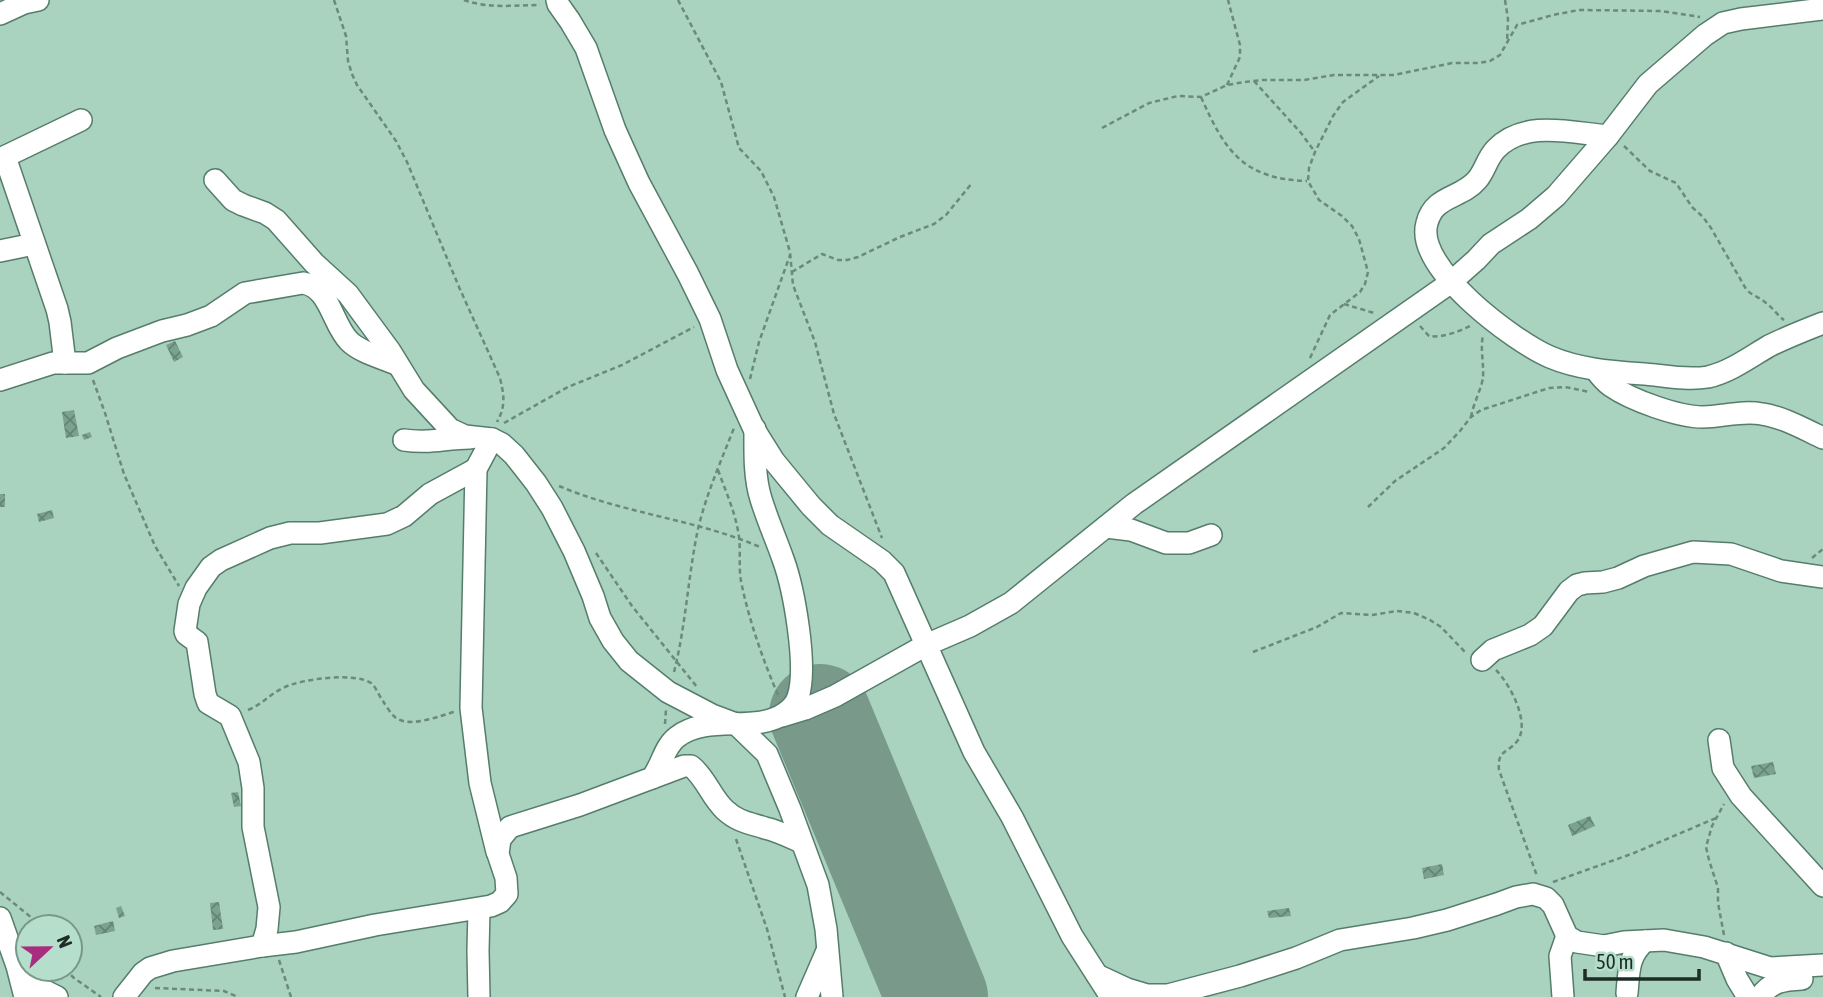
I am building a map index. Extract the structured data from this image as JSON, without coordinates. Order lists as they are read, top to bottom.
{
  "scale_bar": "50 m",
  "north": "right"
}
